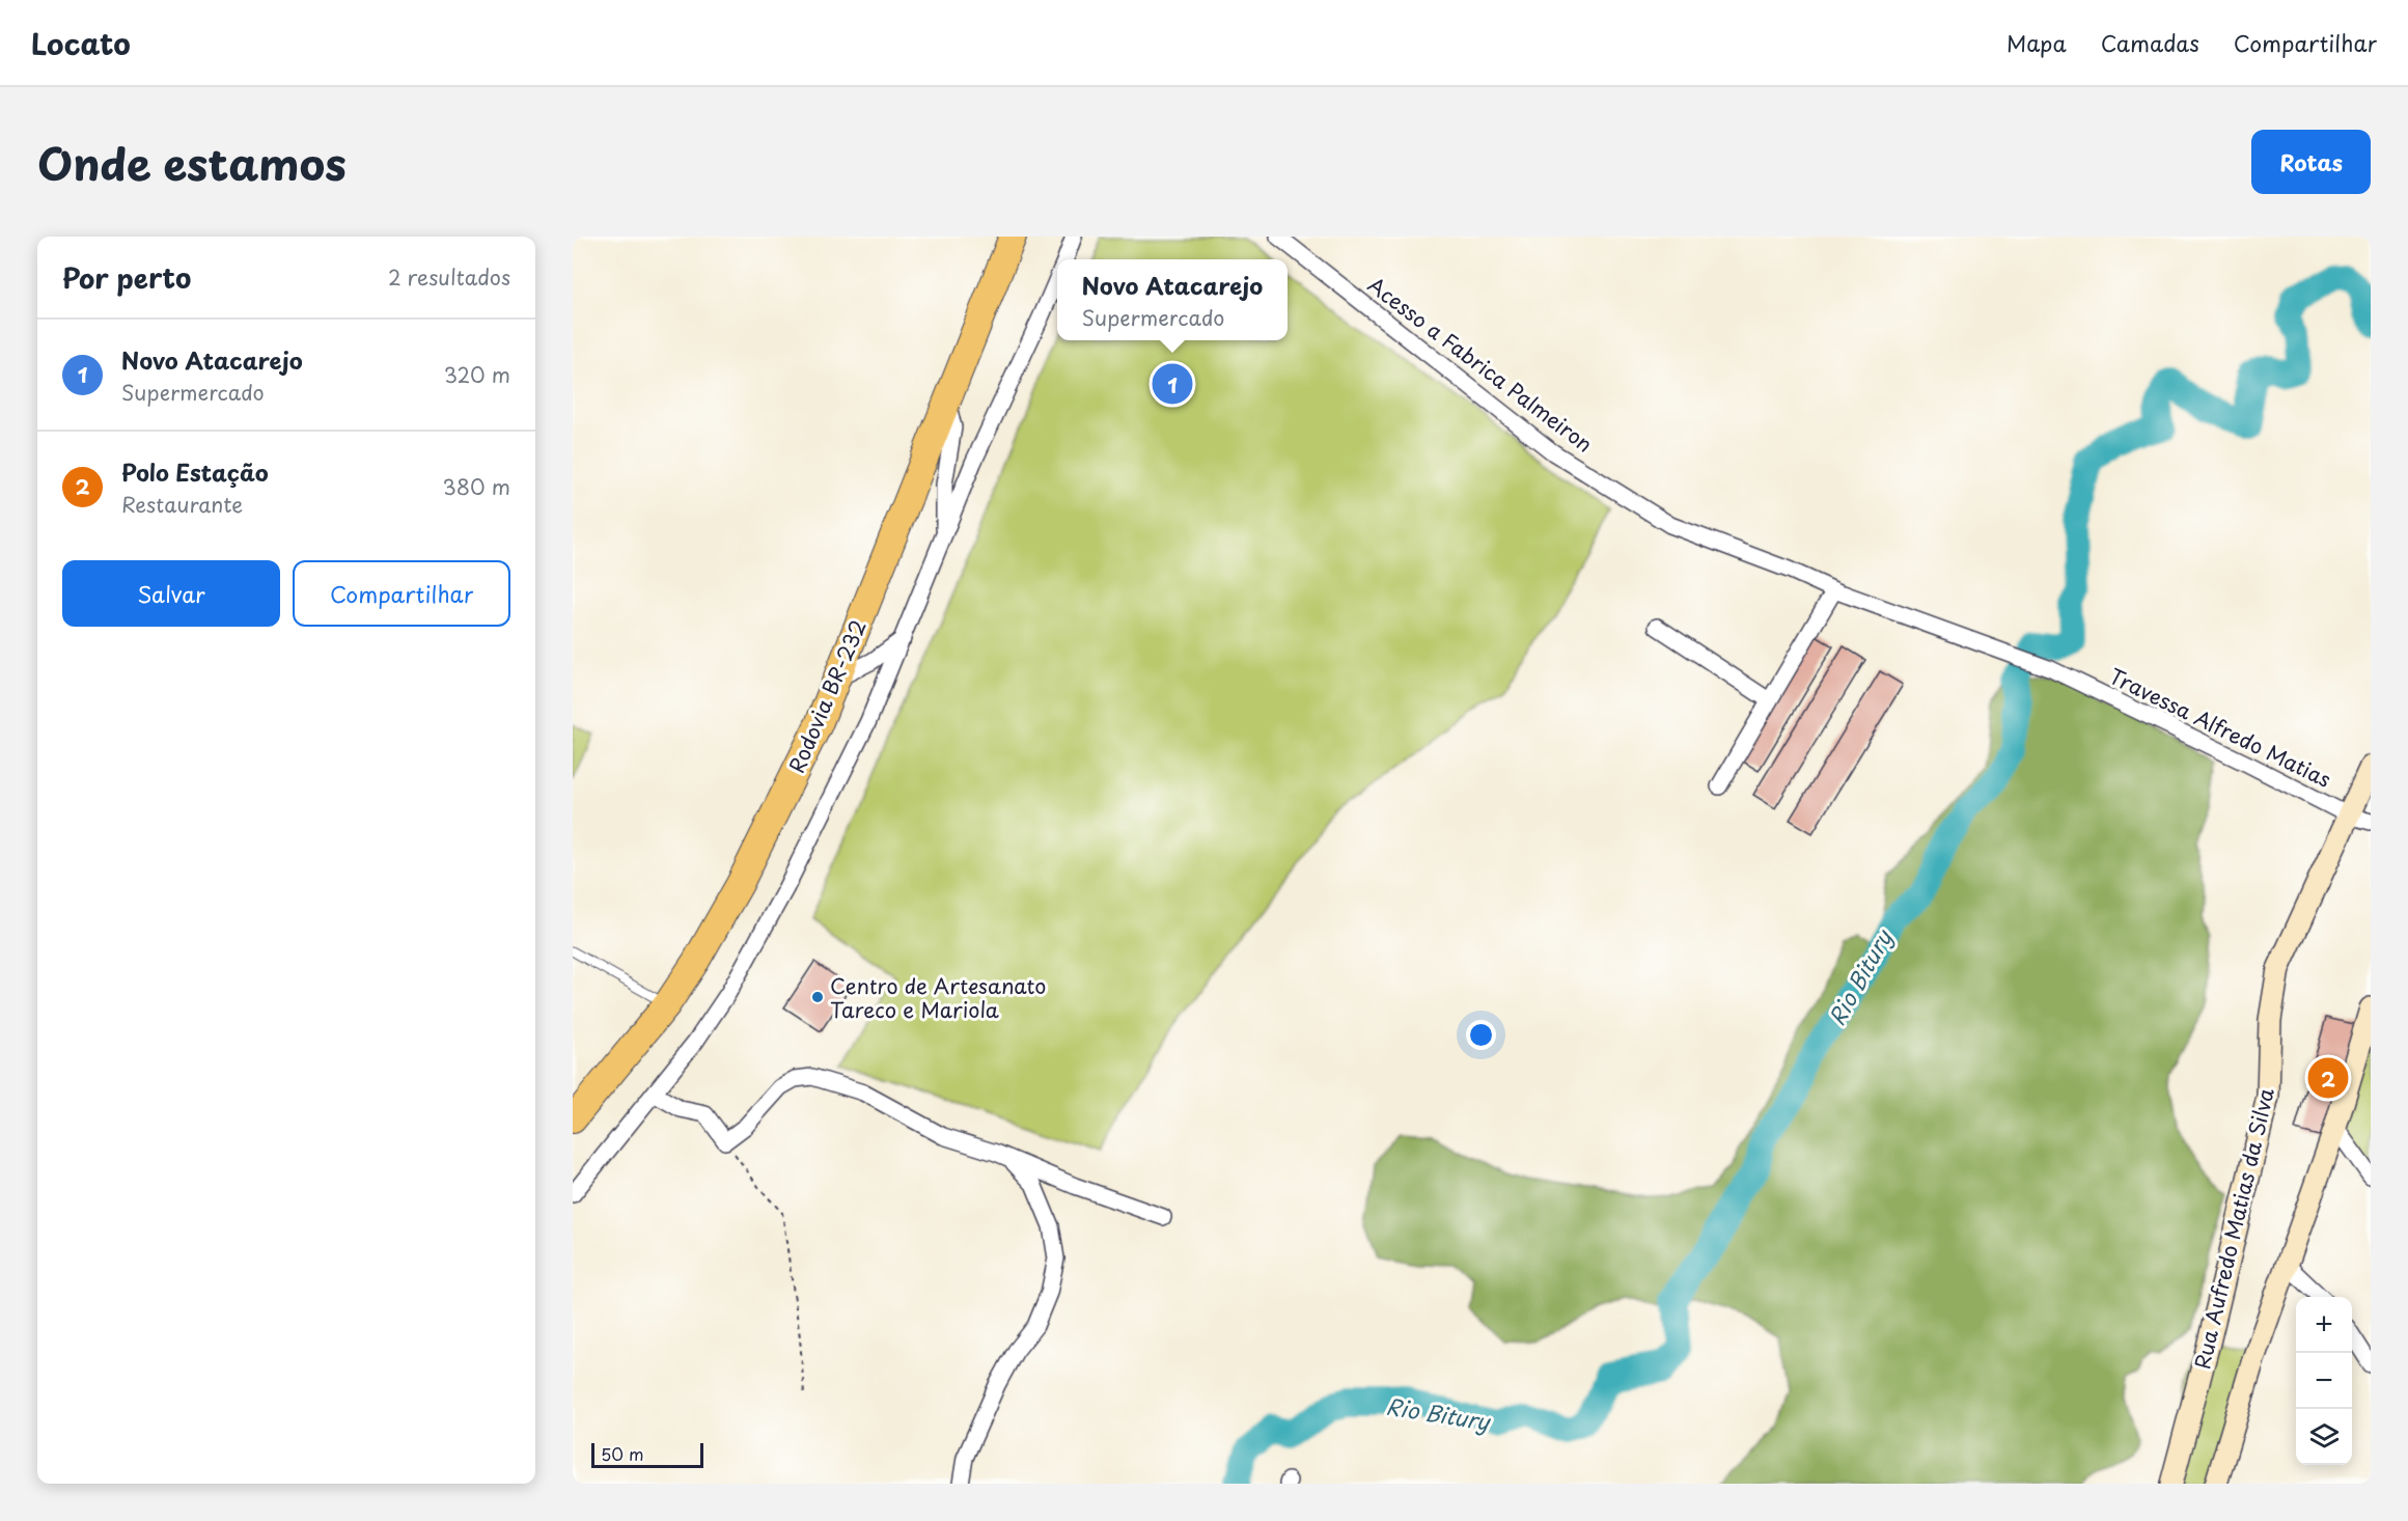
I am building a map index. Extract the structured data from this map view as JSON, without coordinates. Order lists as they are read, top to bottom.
{
  "streets": {
    "highway": ["Rodovia BR-232"],
    "main road": ["Rua Aufredo Matias da Silva"],
    "street": ["Acesso a Fabrica Palmeiron", "Travessa Alfredo Matias"]
  },
  "crossings": [
    ["Acesso a Fabrica Palmeiron", "Travessa Alfredo Matias"],
    ["Travessa Alfredo Matias", "Rua Aufredo Matias da Silva"]
  ],
  "water": ["Rio Bitury"],
  "places": ["Centro de Artesanato Tareco e Mariola"],
  "scale_bar": "50 m",
  "page": {
    "header": "Locato",
    "nav": ["Mapa", "Camadas", "Compartilhar"],
    "title": "Onde estamos",
    "buttons": [
      "Rotas",
      ["Salvar", "Compartilhar"]
    ],
    "heading": ["Por perto", "2 resultados"],
    "popup": ["Novo Atacarejo", "Supermercado"],
    "list": [
      {
        "mark": "1",
        "name": "Novo Atacarejo",
        "note": "Supermercado",
        "value": "320 m"
      },
      {
        "mark": "2",
        "name": "Polo Estação",
        "note": "Restaurante",
        "value": "380 m"
      }
    ],
    "pins": ["1", "2"],
    "map_buttons": ["+", "−"],
    "scale": "50 m"
  }
}
